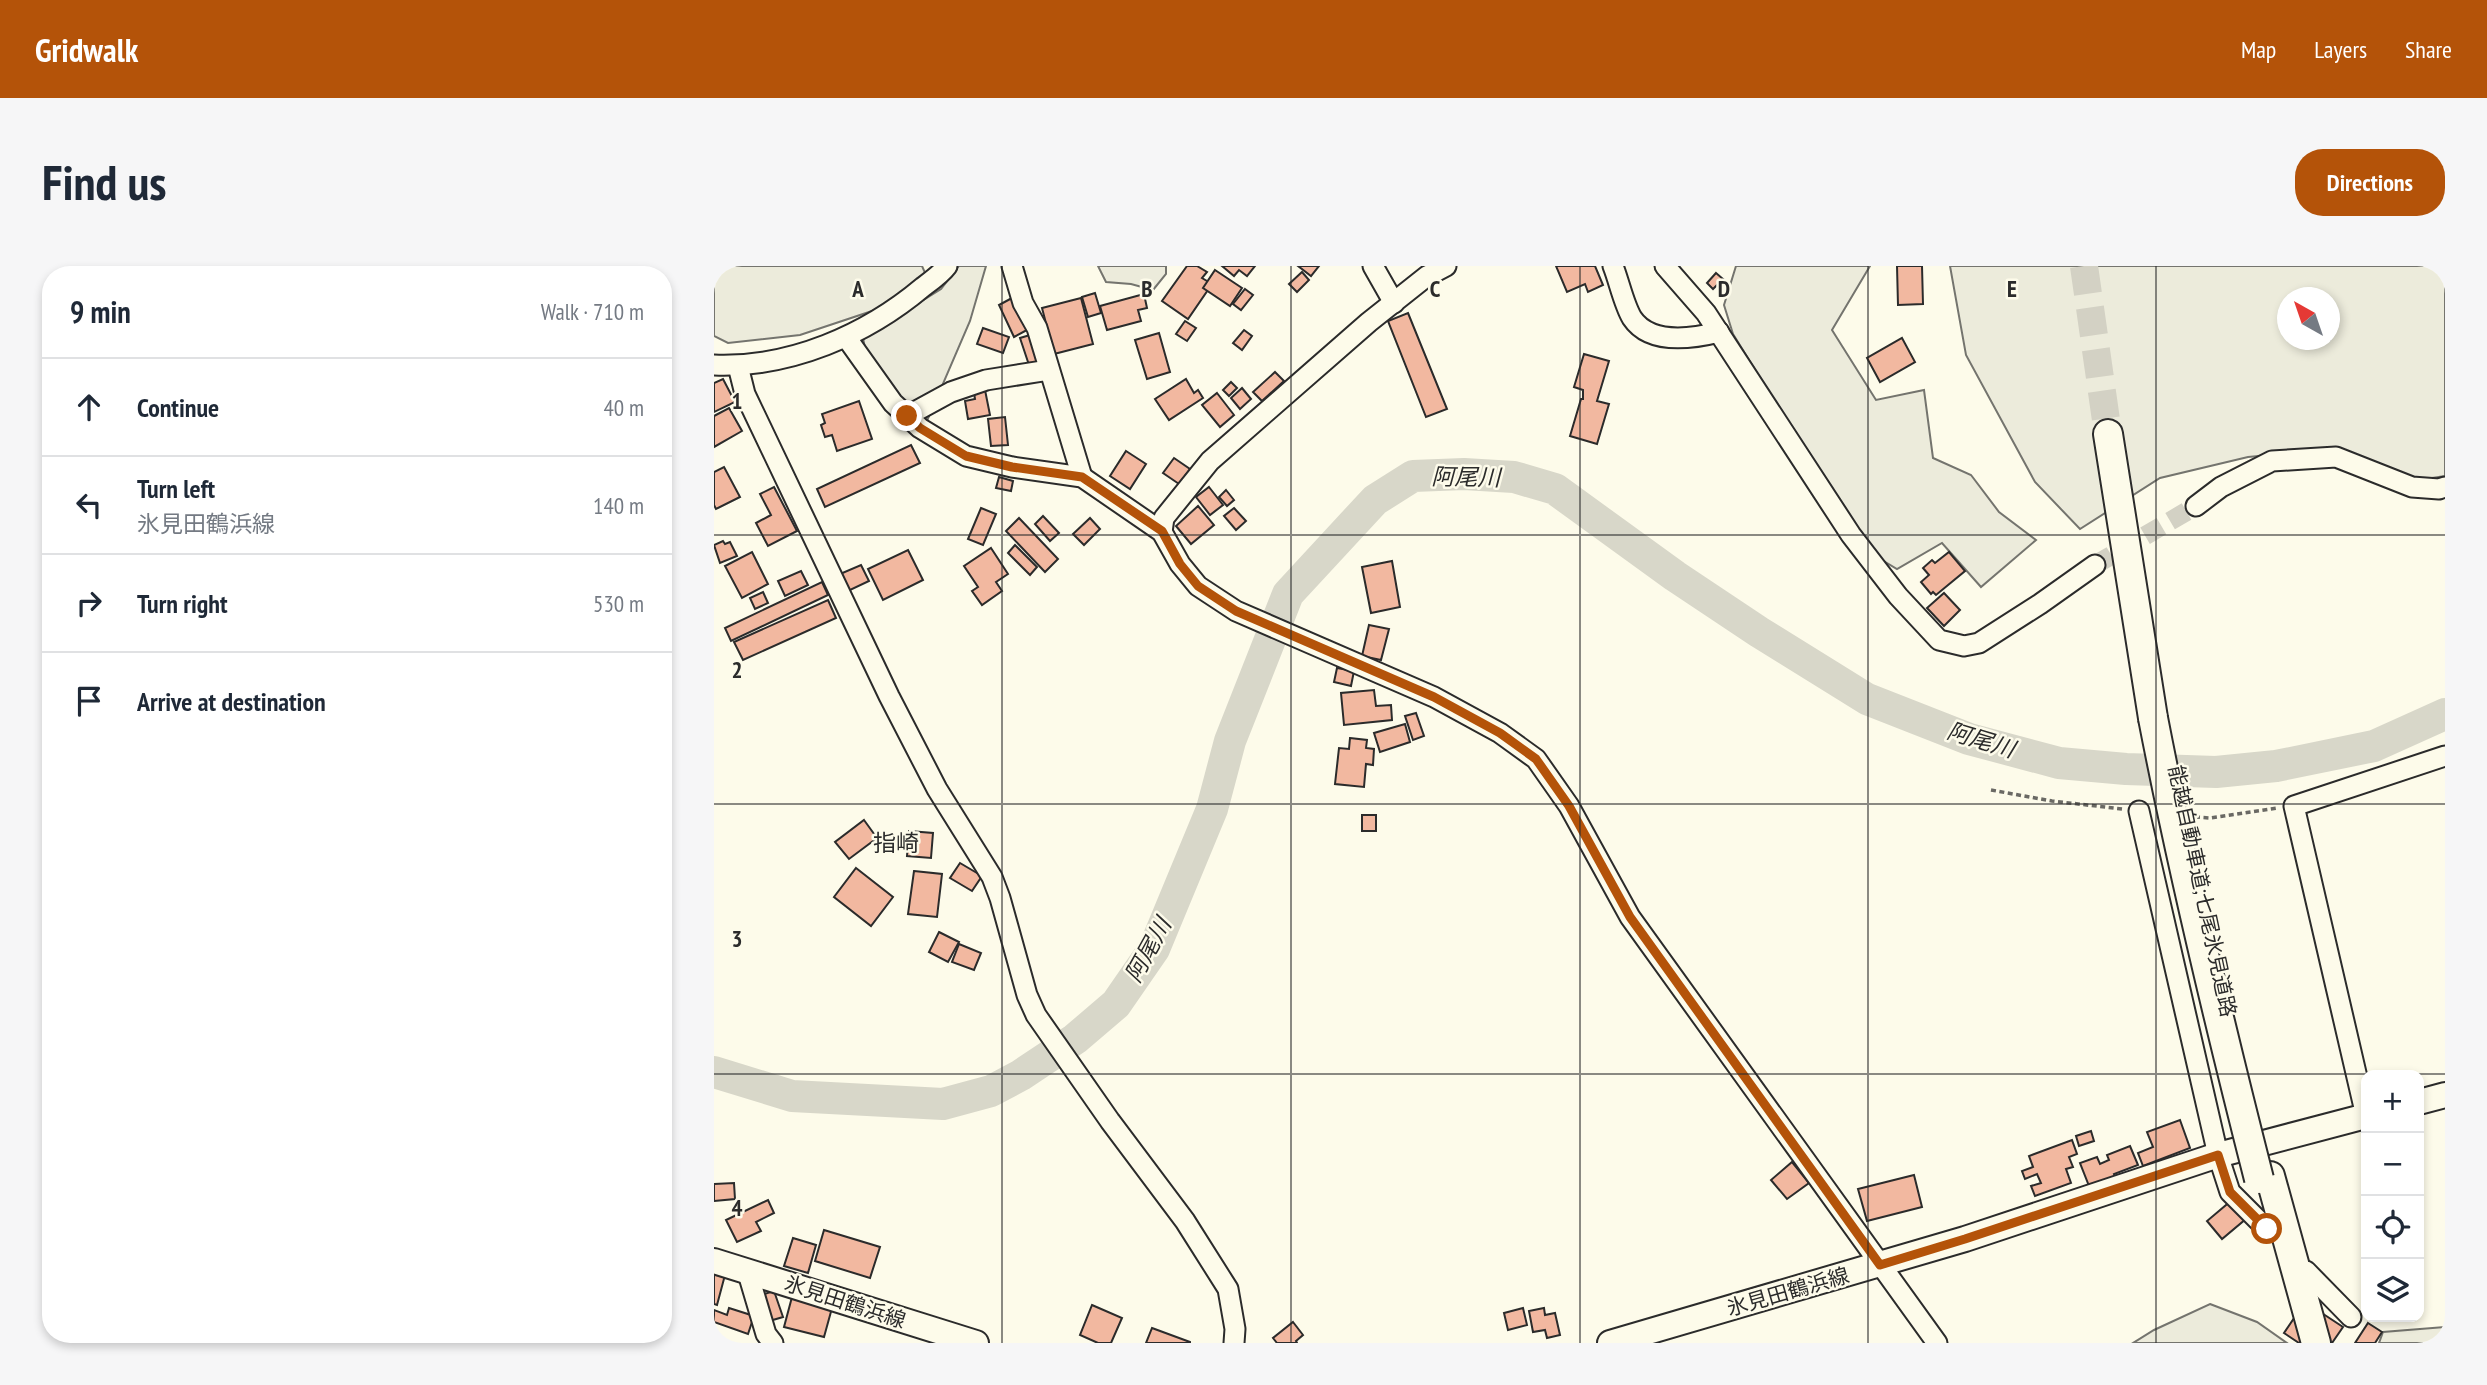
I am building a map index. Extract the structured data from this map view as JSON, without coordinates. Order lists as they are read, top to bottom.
{
  "streets": {
    "highway": ["能越自動車道;七尾氷見道路"],
    "main road": ["氷見田鶴浜線"]
  },
  "districts": ["指崎"],
  "water": ["阿尾川"],
  "north": "top left",
  "page": {
    "header": "Gridwalk",
    "nav": ["Map", "Layers", "Share"],
    "buttons": "Directions",
    "title": "Find us",
    "heading": ["9 min", "Walk · 710 m"],
    "list": [
      ["Continue", "40 m"],
      ["Turn left", "氷見田鶴浜線", "140 m"],
      ["Turn right", "530 m"],
      "Arrive at destination"
    ],
    "map_buttons": ["+", "−"]
  },
  "grid": {
    "columns": [
      "A",
      "B",
      "C",
      "D",
      "E"
    ],
    "rows": [
      "1",
      "2",
      "3",
      "4"
    ]
  }
}
